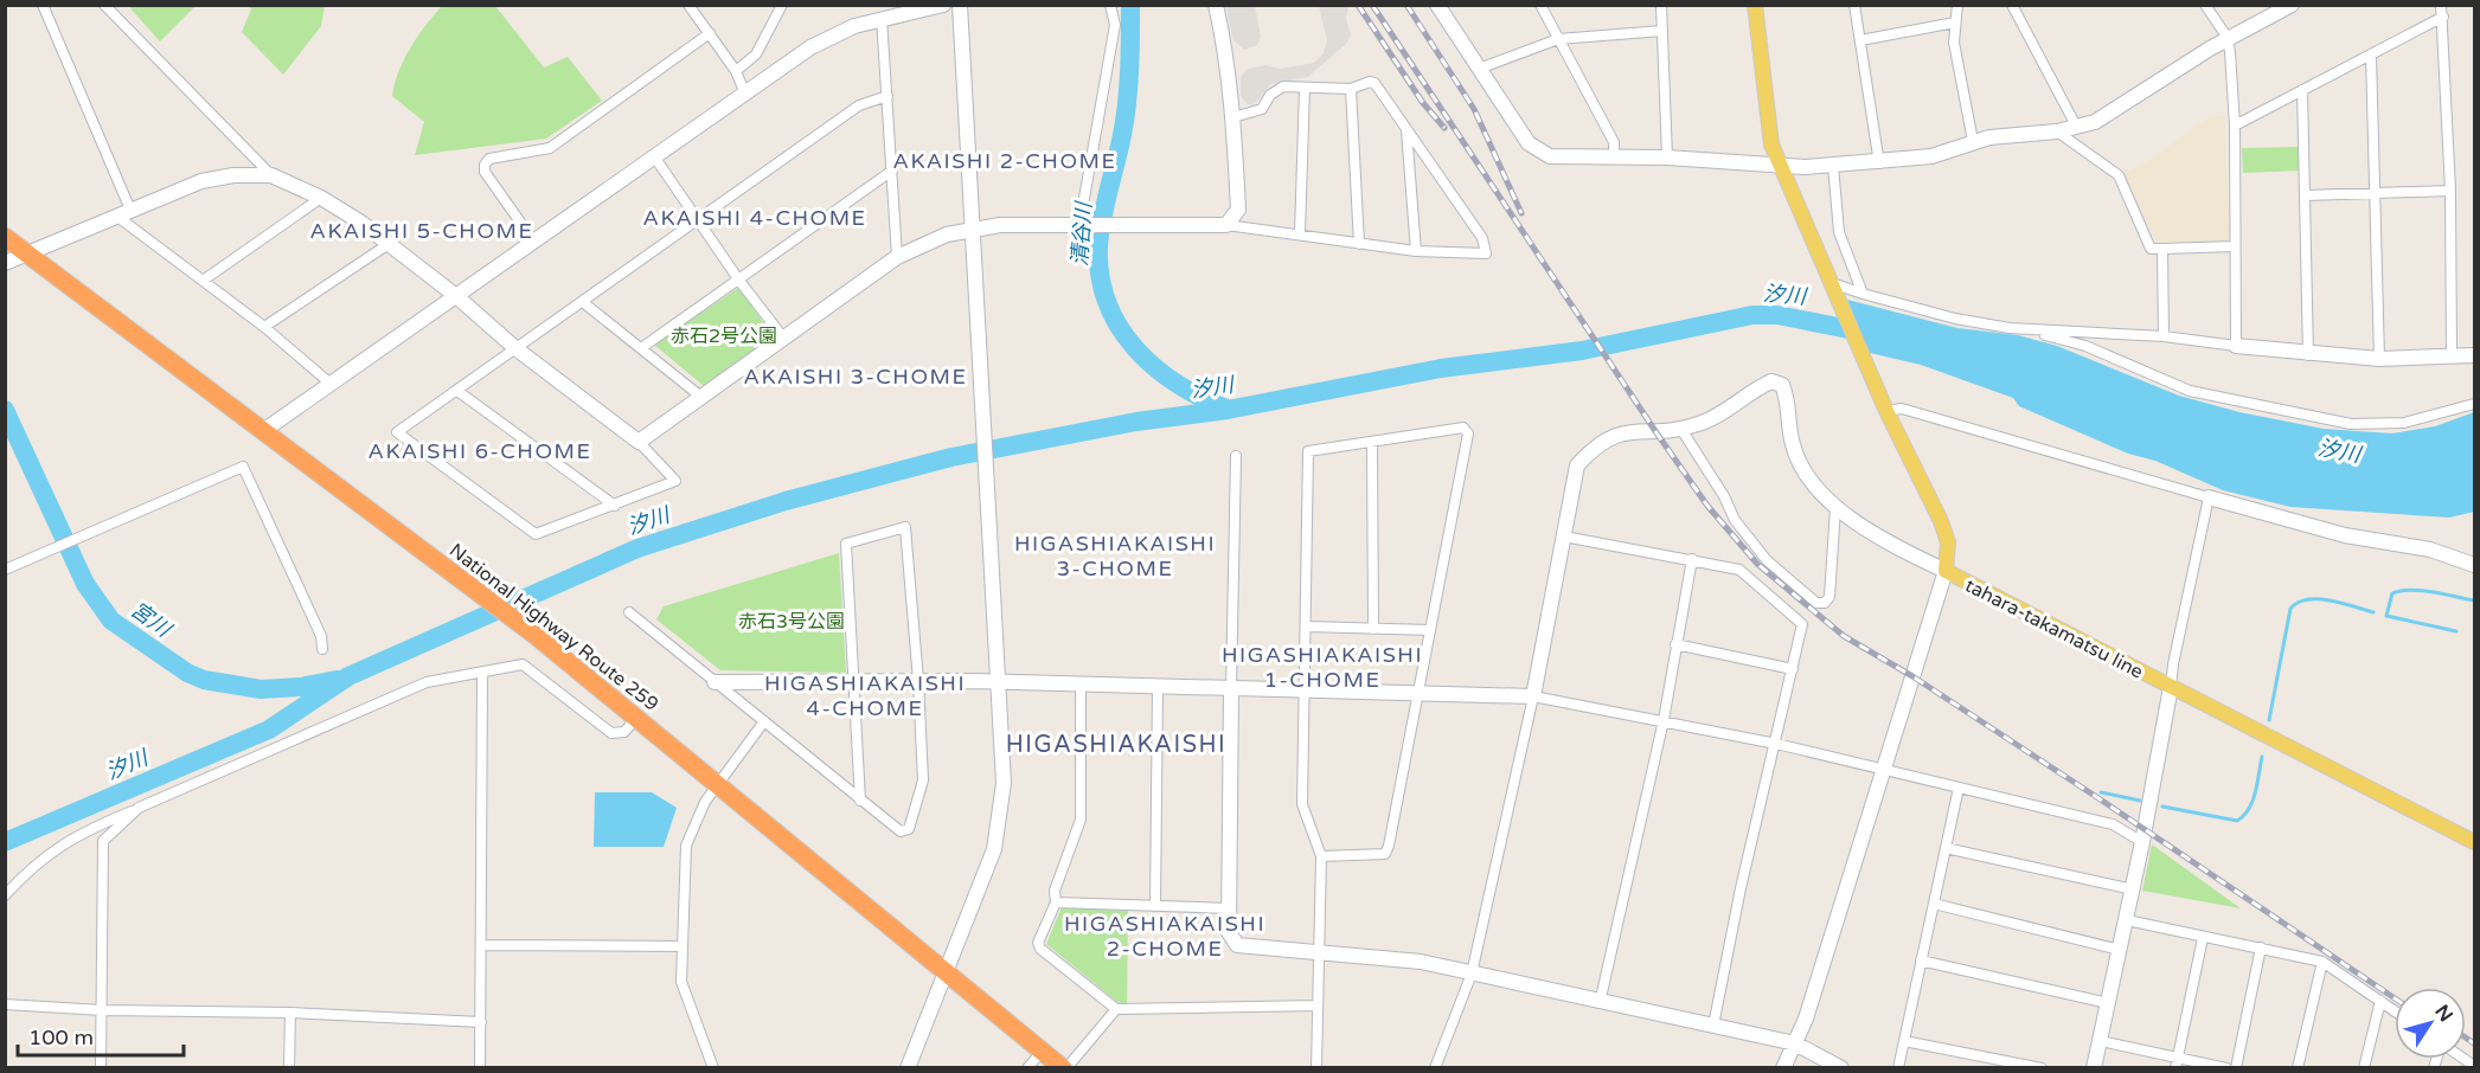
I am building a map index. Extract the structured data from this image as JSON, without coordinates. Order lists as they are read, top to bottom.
{
  "streets": {
    "highway": ["National Highway Route 259"],
    "main road": ["tahara-takamatsu line"]
  },
  "districts": [
    "AKAISHI 2-CHOME",
    "AKAISHI 4-CHOME",
    "AKAISHI 5-CHOME",
    "AKAISHI 3-CHOME",
    "AKAISHI 6-CHOME",
    "HIGASHIAKAISHI 3-CHOME",
    "HIGASHIAKAISHI 1-CHOME",
    "HIGASHIAKAISHI 4-CHOME",
    "HIGASHIAKAISHI",
    "HIGASHIAKAISHI 2-CHOME"
  ],
  "water": ["清谷川", "汐川", "宮川"],
  "parks": ["赤石2号公園", "赤石3号公園"],
  "scale_bar": "100 m",
  "north": "top right"
}
